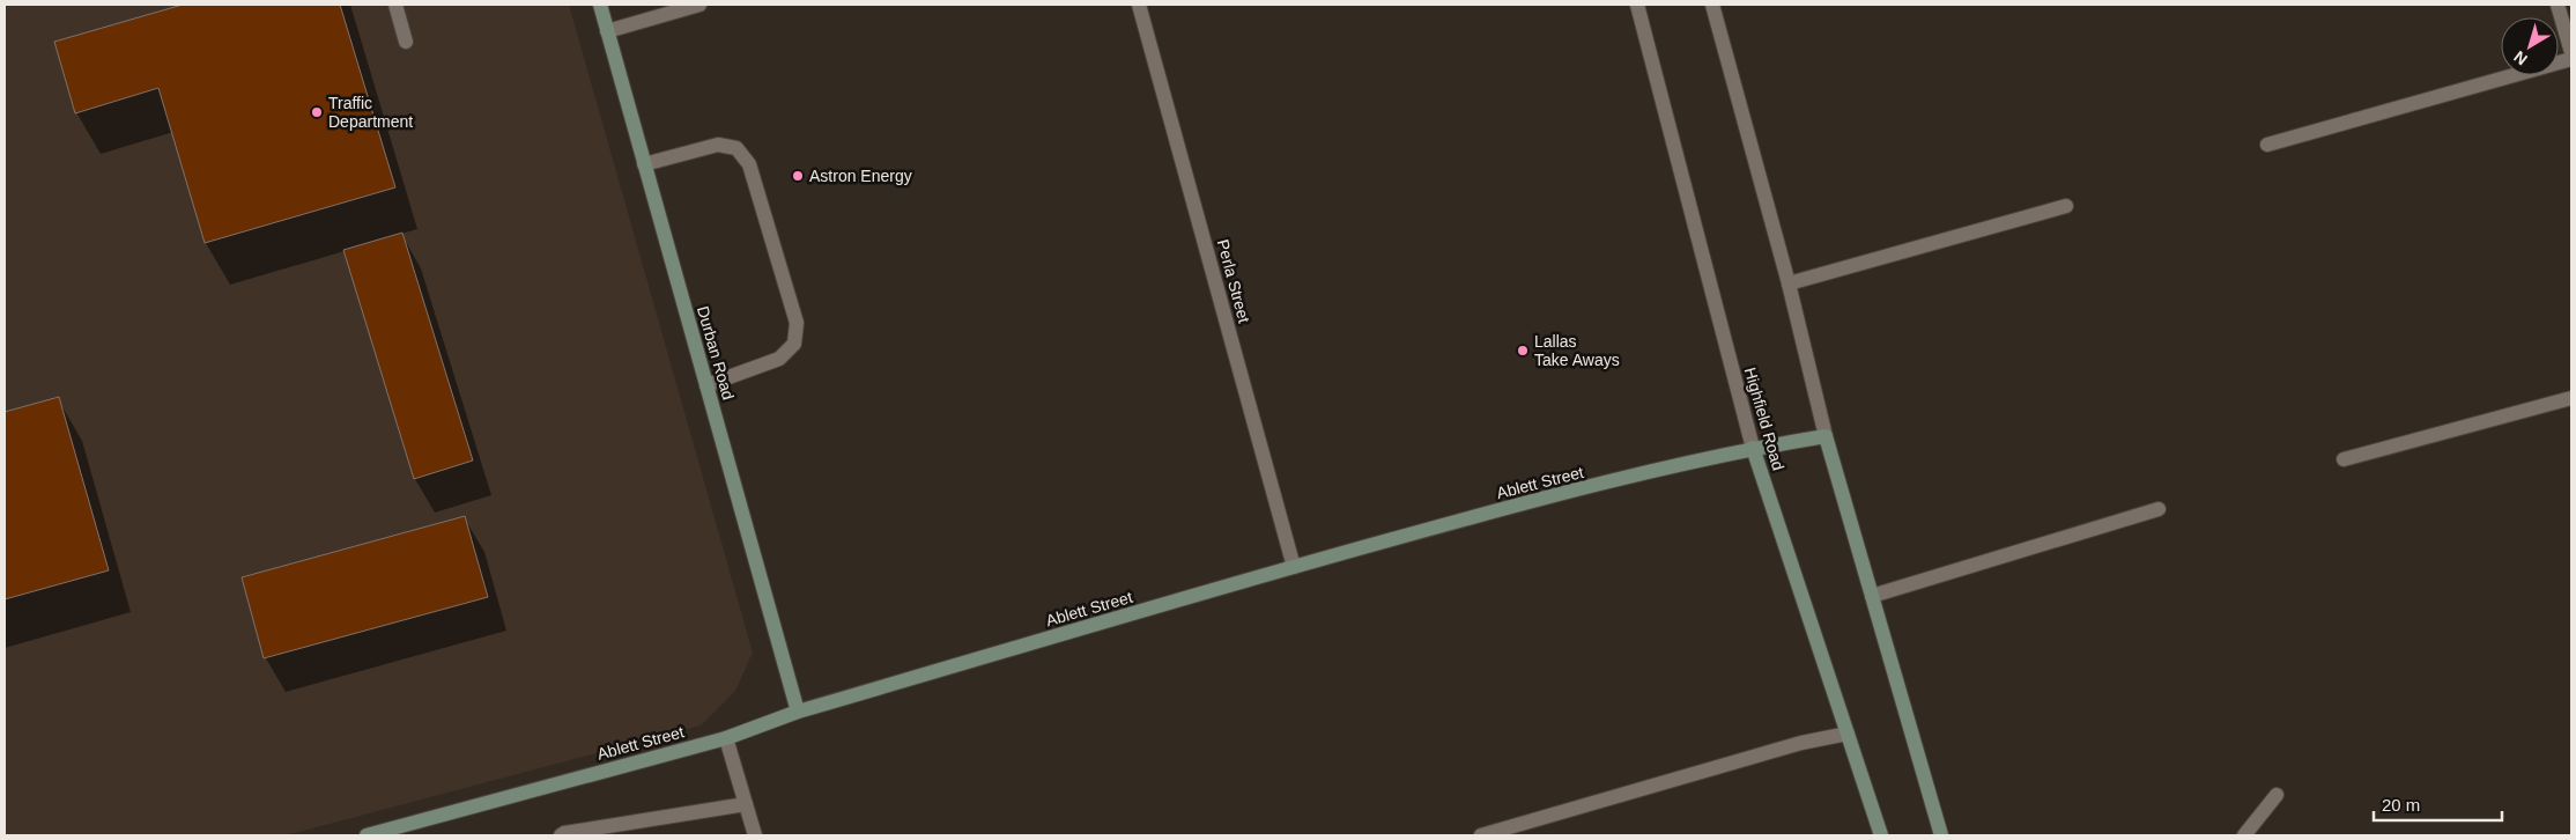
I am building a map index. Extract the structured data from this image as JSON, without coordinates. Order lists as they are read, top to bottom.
{
  "streets": {
    "street": [
      "Perla Street",
      "Durban Road",
      "Highfield Road",
      "Ablett Street"
    ]
  },
  "crossings": [
    ["Perla Street", "Ablett Street"],
    ["Durban Road", "Ablett Street"],
    ["Highfield Road", "Ablett Street"]
  ],
  "places": ["Traffic Department", "Astron Energy", "Lallas Take Aways"],
  "scale_bar": "20 m",
  "north": "bottom left"
}
